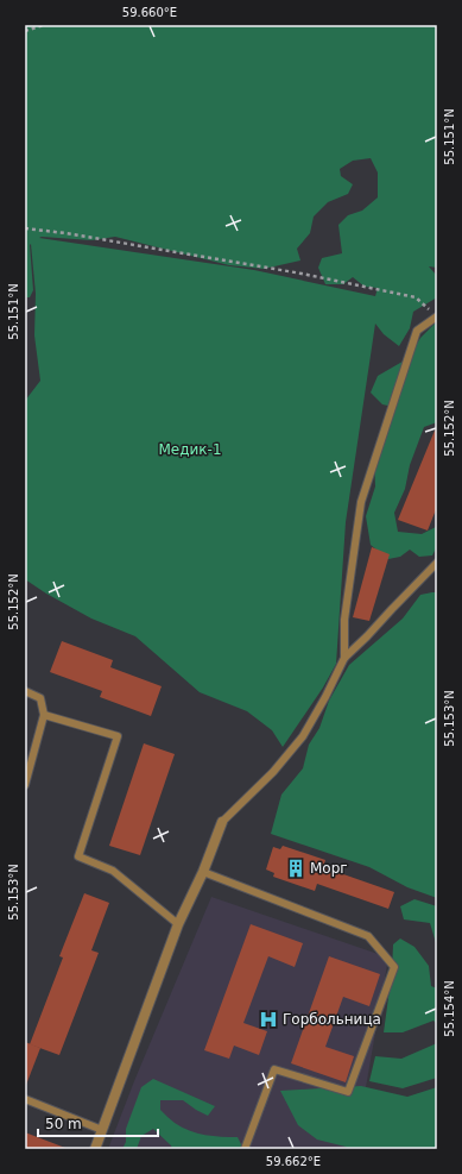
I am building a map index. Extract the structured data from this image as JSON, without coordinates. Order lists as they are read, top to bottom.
{
  "parks": ["Медик-1"],
  "places": {
    "building": ["Морг"],
    "hospital": ["Горбольница"]
  },
  "scale_bar": "50 m",
  "coordinates": [
    "59.660°E",
    "55.151°N",
    "55.152°N",
    "55.153°N",
    "55.154°N",
    "59.662°E"
  ]
}
